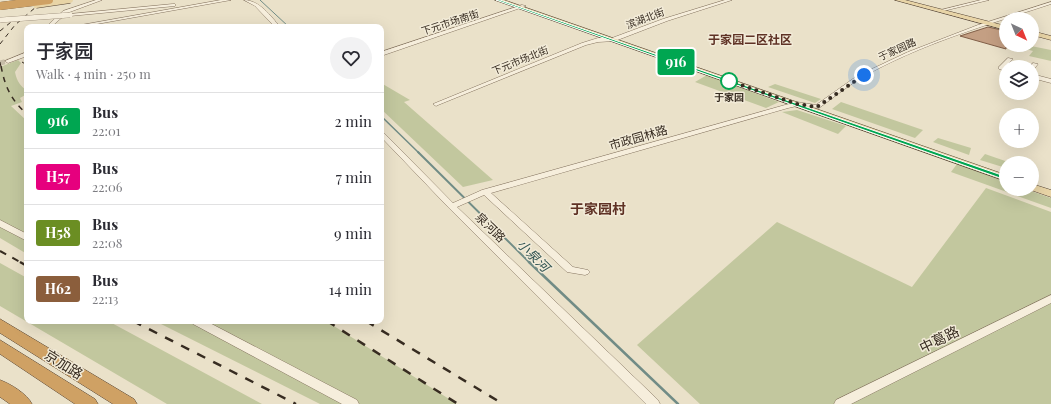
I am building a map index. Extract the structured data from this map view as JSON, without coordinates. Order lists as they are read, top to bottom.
{
  "streets": {
    "highway": ["京加路"],
    "street": [
      "滨湖北街",
      "下元市场南街",
      "于家园路",
      "下元市场北街",
      "市政园林路",
      "泉河路",
      "中葛路"
    ]
  },
  "crossings": [
    ["滨湖北街", "下元市场北街"],
    ["市政园林路", "泉河路"]
  ],
  "districts": ["于家园二区社区", "于家园村"],
  "water": ["小泉河"],
  "places": ["于家园"],
  "lines": ["bus line 916"],
  "north": "bottom right",
  "page": {
    "on_map": "916",
    "map_buttons": ["+", "−"],
    "heading": ["于家园", "Walk · 4 min · 250 m"],
    "list": [
      {
        "mark": "916",
        "name": "Bus",
        "note": "22:01",
        "value": "2 min"
      },
      {
        "mark": "H57",
        "name": "Bus",
        "note": "22:06",
        "value": "7 min"
      },
      {
        "mark": "H58",
        "name": "Bus",
        "note": "22:08",
        "value": "9 min"
      },
      {
        "mark": "H62",
        "name": "Bus",
        "note": "22:13",
        "value": "14 min"
      }
    ]
  }
}
